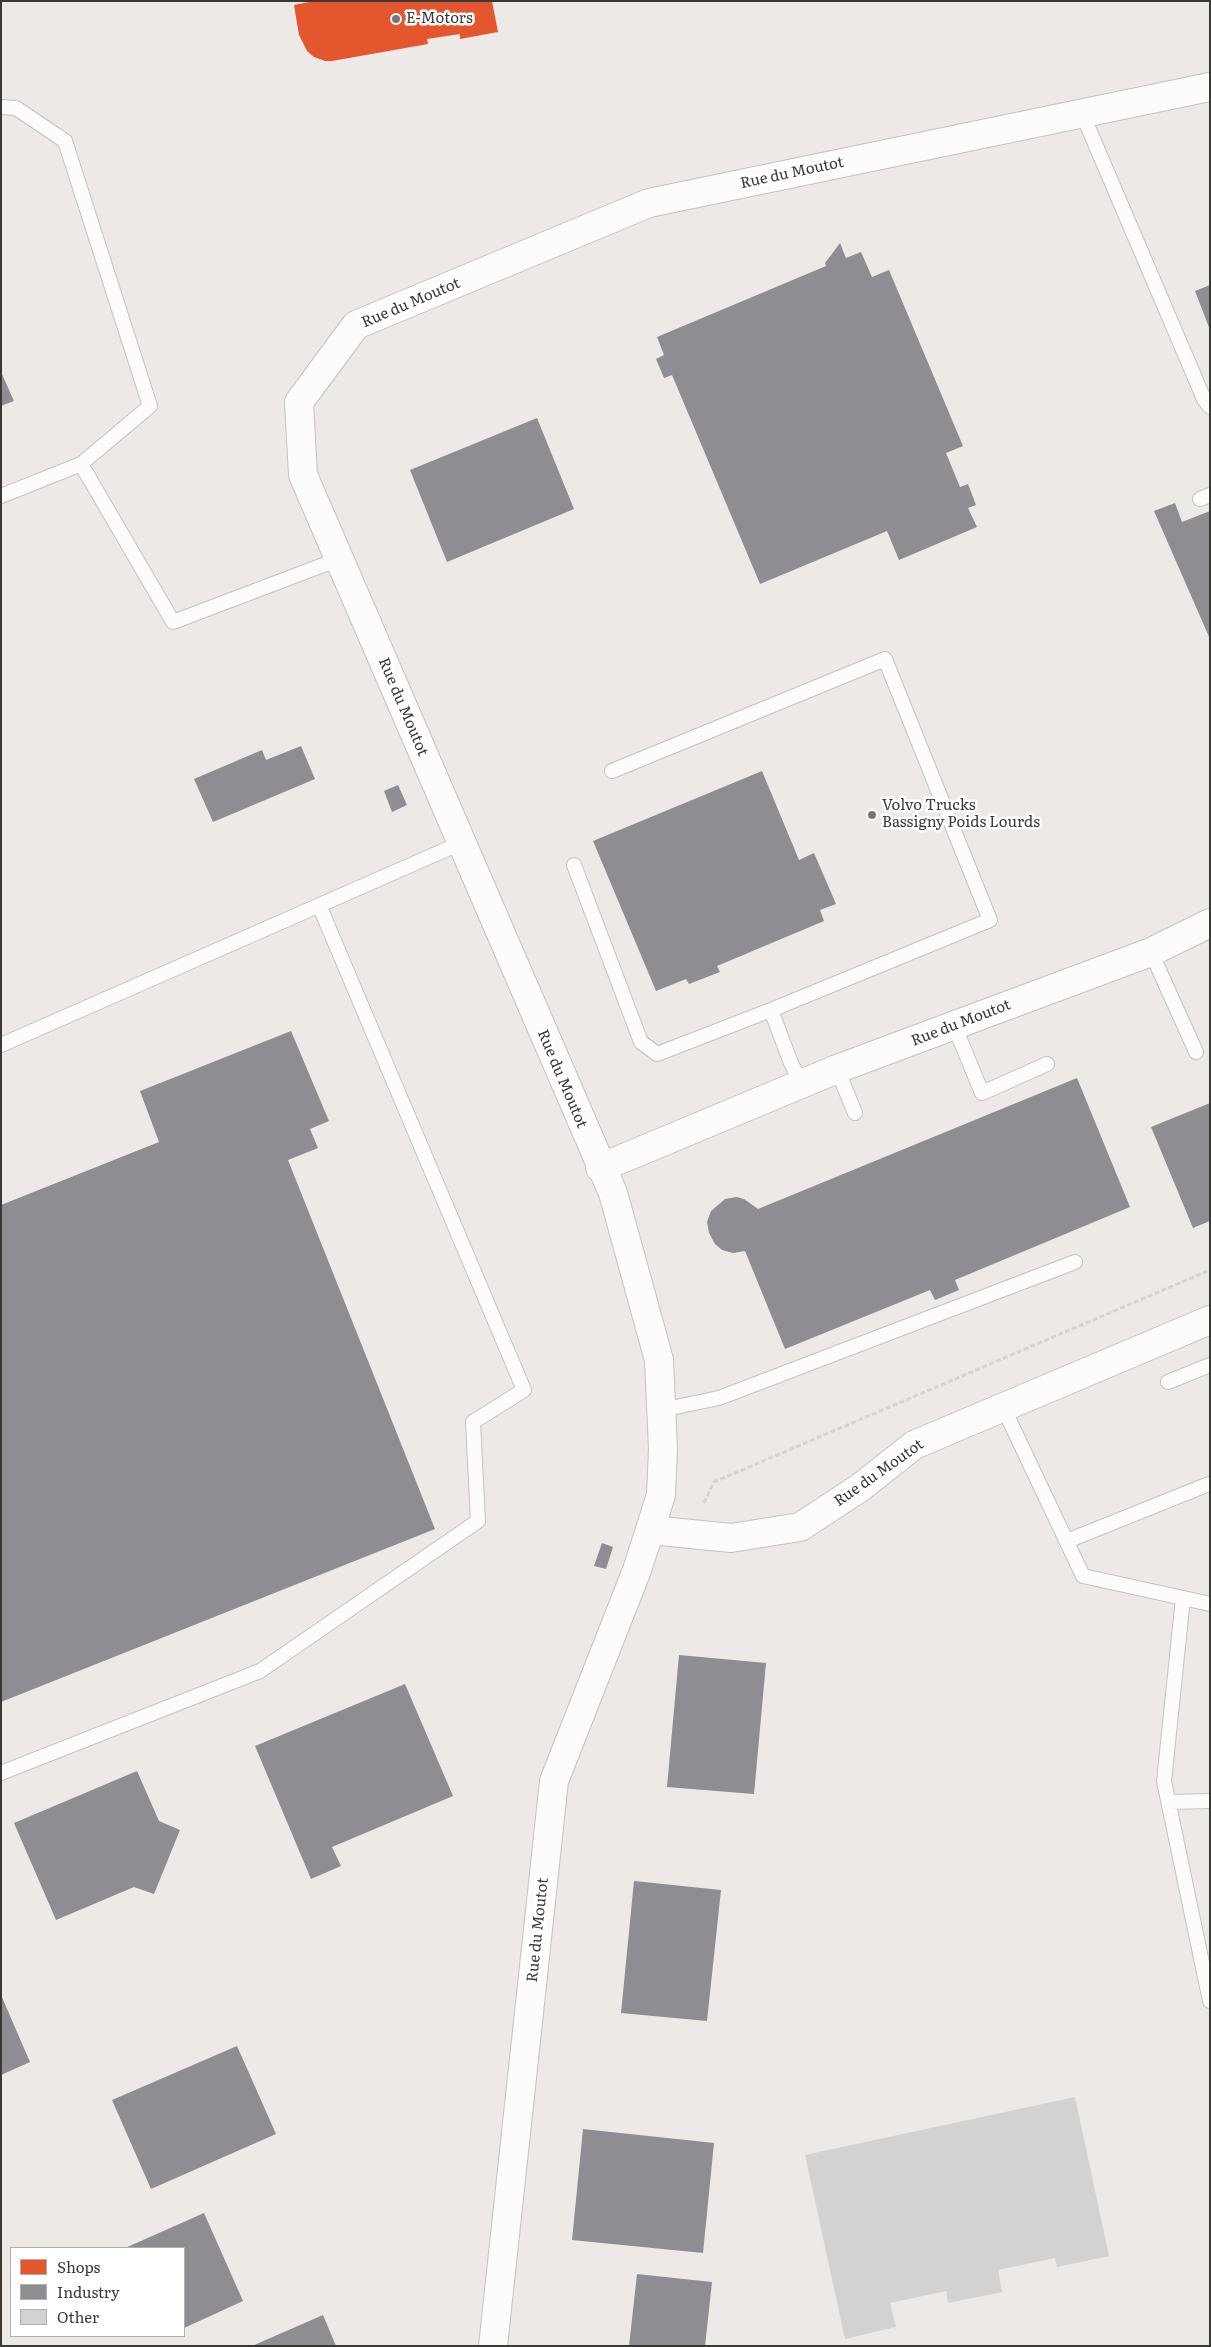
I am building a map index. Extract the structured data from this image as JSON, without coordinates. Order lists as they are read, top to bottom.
{
  "streets": {
    "street": ["Rue du Moutot"]
  },
  "places": ["E-Motors", "Volvo Trucks Bassigny Poids Lourds"],
  "legend": ["Shops", "Industry", "Other"]
}
